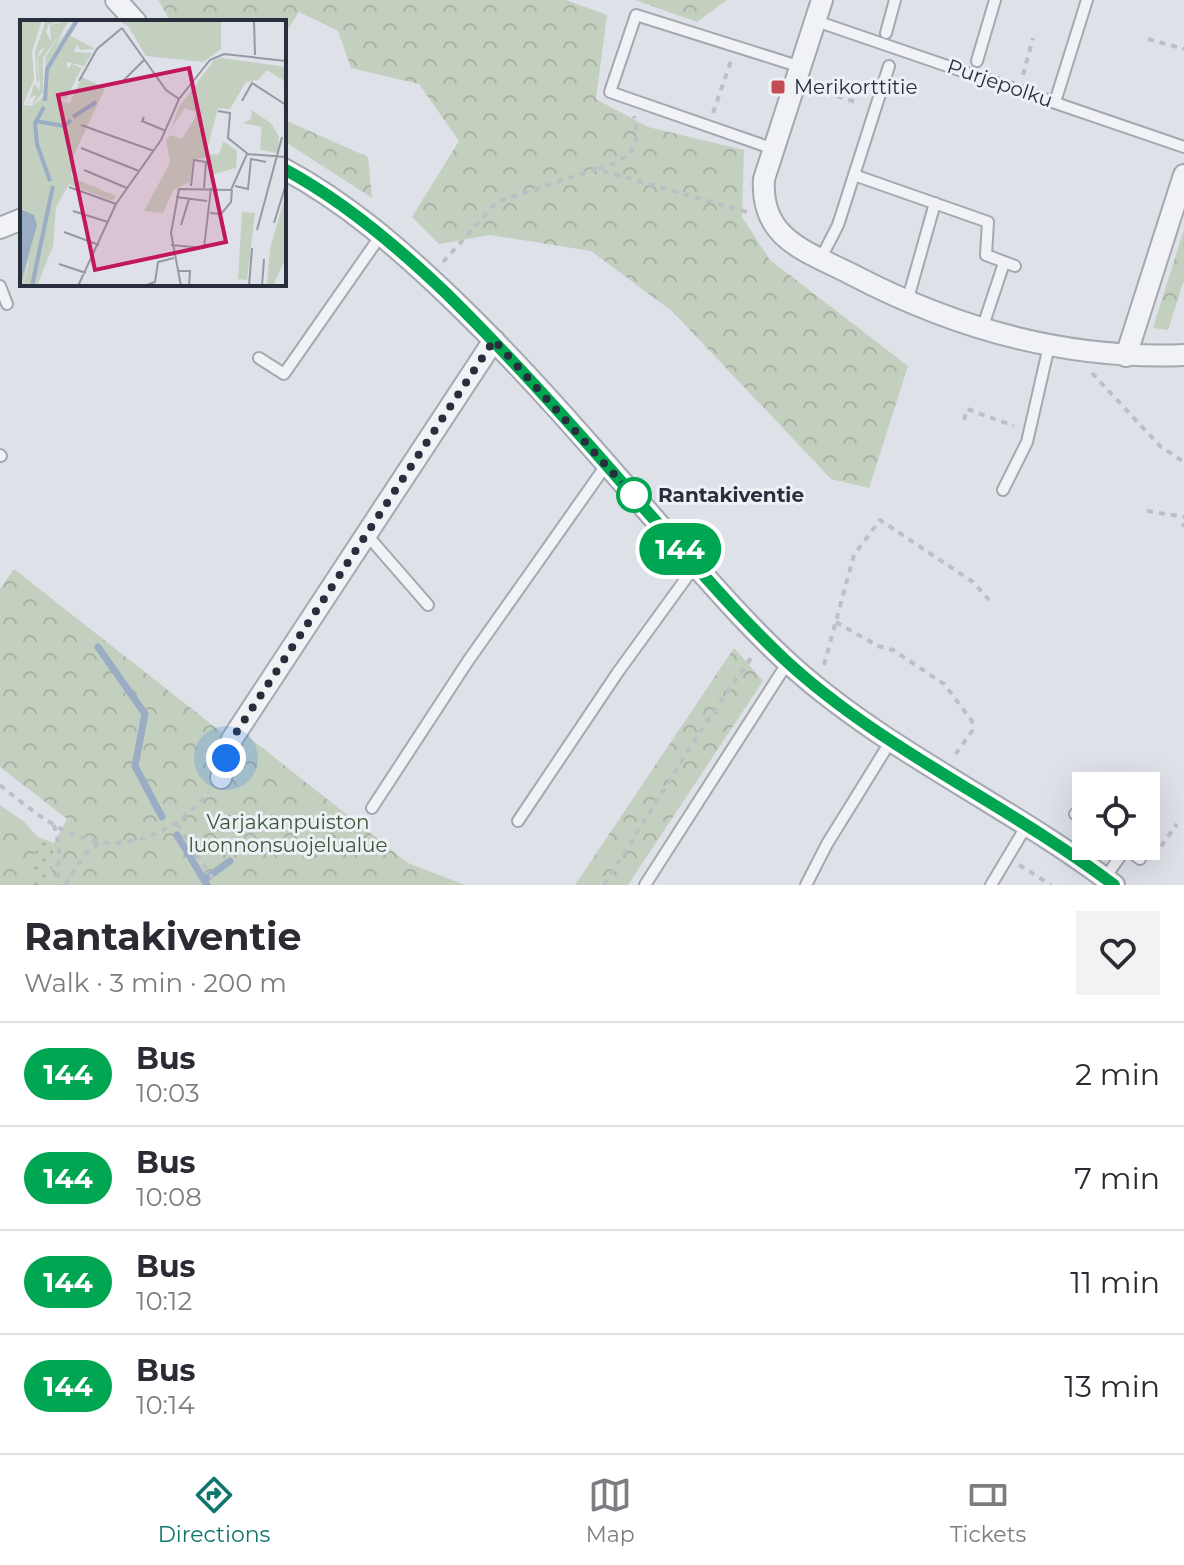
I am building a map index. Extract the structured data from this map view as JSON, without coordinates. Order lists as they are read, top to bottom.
{
  "streets": {
    "lane": ["Purjepolku"]
  },
  "parks": ["Varjakanpuiston luonnonsuojelualue"],
  "places": {
    "transit": ["Merikorttitie"],
    "other": ["Rantakiventie"]
  },
  "lines": ["bus line 144"],
  "page": {
    "on_map": "144",
    "heading": ["Rantakiventie", "Walk · 3 min · 200 m"],
    "list": [
      {
        "mark": "144",
        "name": "Bus",
        "note": "10:03",
        "value": "2 min"
      },
      {
        "mark": "144",
        "name": "Bus",
        "note": "10:08",
        "value": "7 min"
      },
      {
        "mark": "144",
        "name": "Bus",
        "note": "10:12",
        "value": "11 min"
      },
      {
        "mark": "144",
        "name": "Bus",
        "note": "10:14",
        "value": "13 min"
      }
    ],
    "tabs": ["Directions", "Map", "Tickets"]
  }
}
